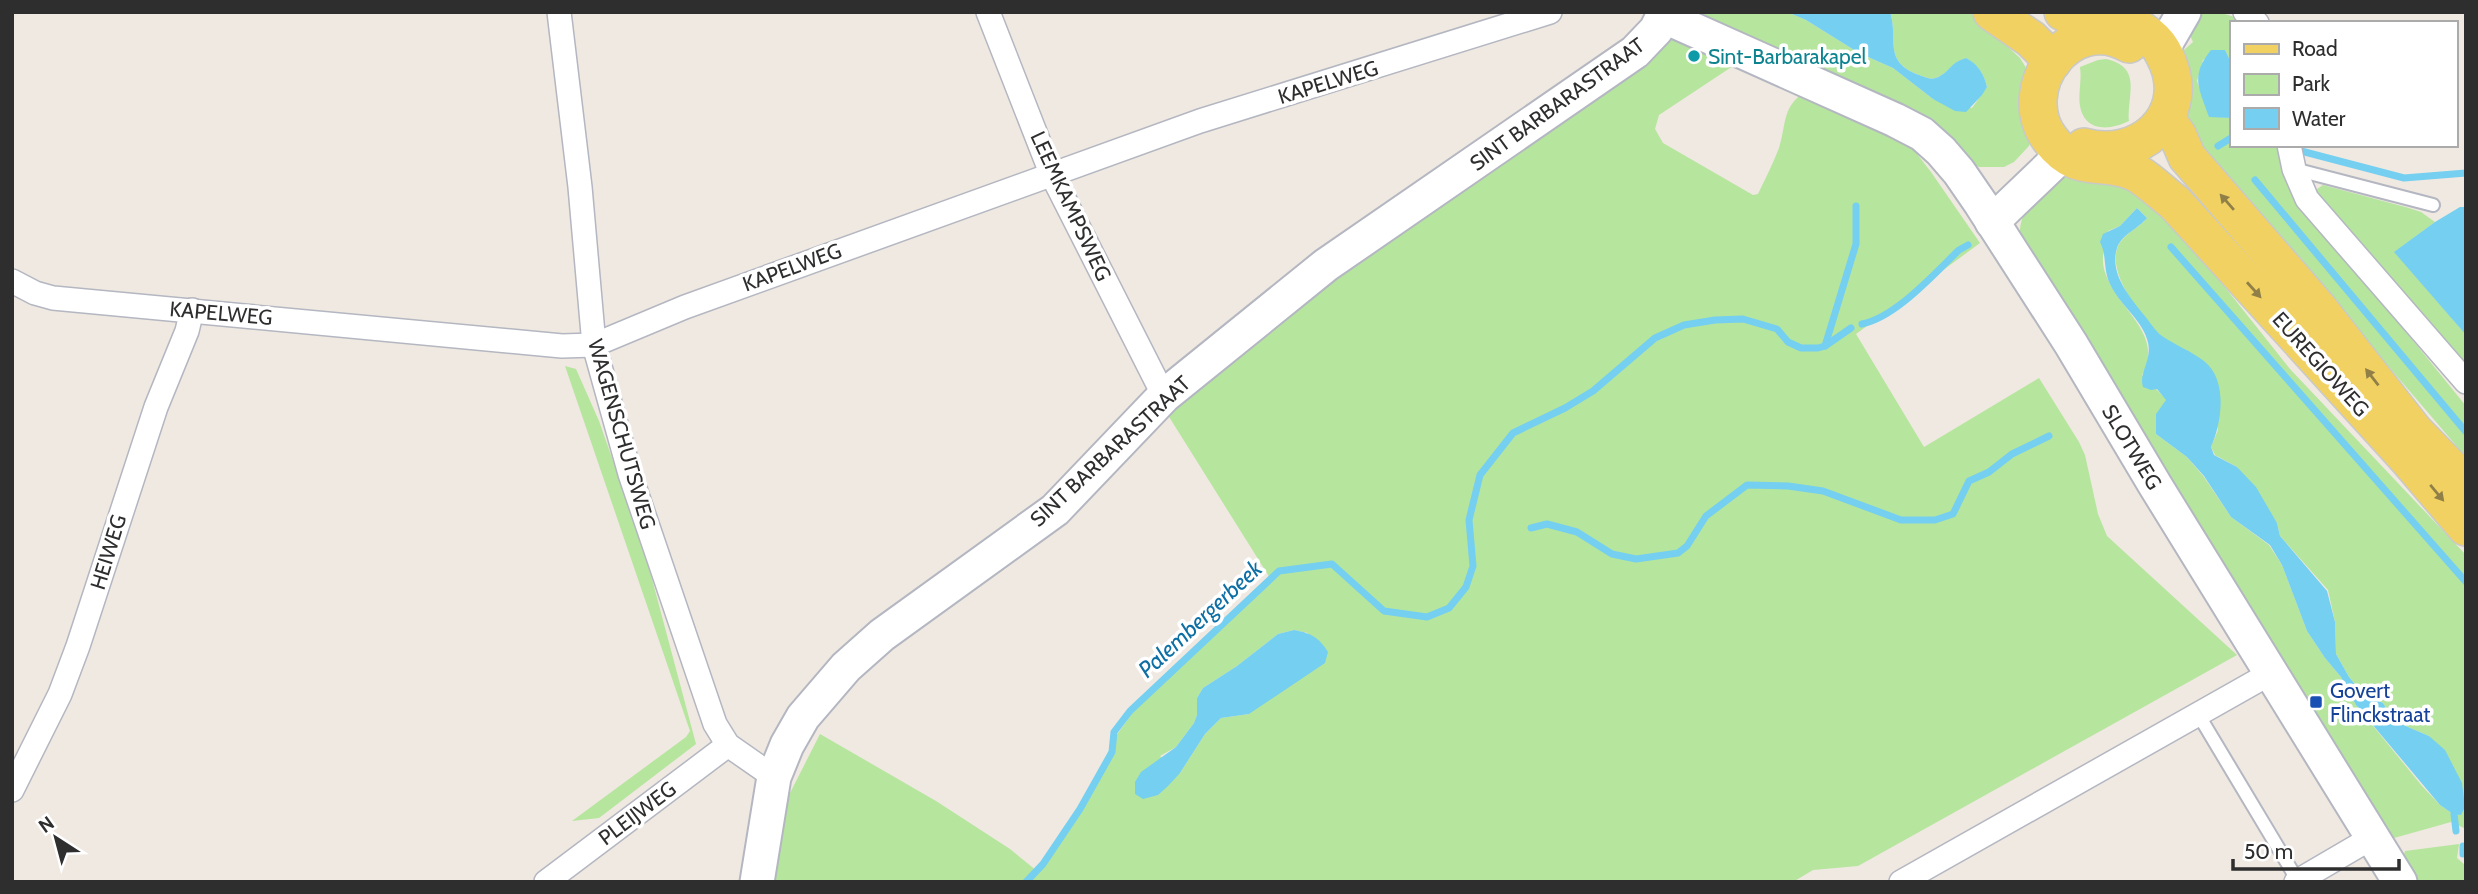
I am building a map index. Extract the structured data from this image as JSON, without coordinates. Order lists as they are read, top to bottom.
{
  "streets": {
    "main road": ["EUREGIOWEG"],
    "street": [
      "KAPELWEG",
      "SINT BARBARASTRAAT",
      "LEEMKAMPSWEG",
      "WAGENSCHUTSWEG",
      "SLOTWEG",
      "HEIWEG",
      "PLEIJWEG"
    ]
  },
  "crossings": [
    ["KAPELWEG", "LEEMKAMPSWEG"],
    ["KAPELWEG", "WAGENSCHUTSWEG"],
    ["KAPELWEG", "HEIWEG"],
    ["SINT BARBARASTRAAT", "LEEMKAMPSWEG"],
    ["SINT BARBARASTRAAT", "WAGENSCHUTSWEG"],
    ["SINT BARBARASTRAAT", "SLOTWEG"],
    ["WAGENSCHUTSWEG", "PLEIJWEG"]
  ],
  "water": ["Palembergerbeek"],
  "places": {
    "other": ["Sint-Barbarakapel"],
    "transit": ["Govert Flinckstraat"]
  },
  "legend": ["Road", "Park", "Water"],
  "scale_bar": "50 m",
  "north": "top left"
}
